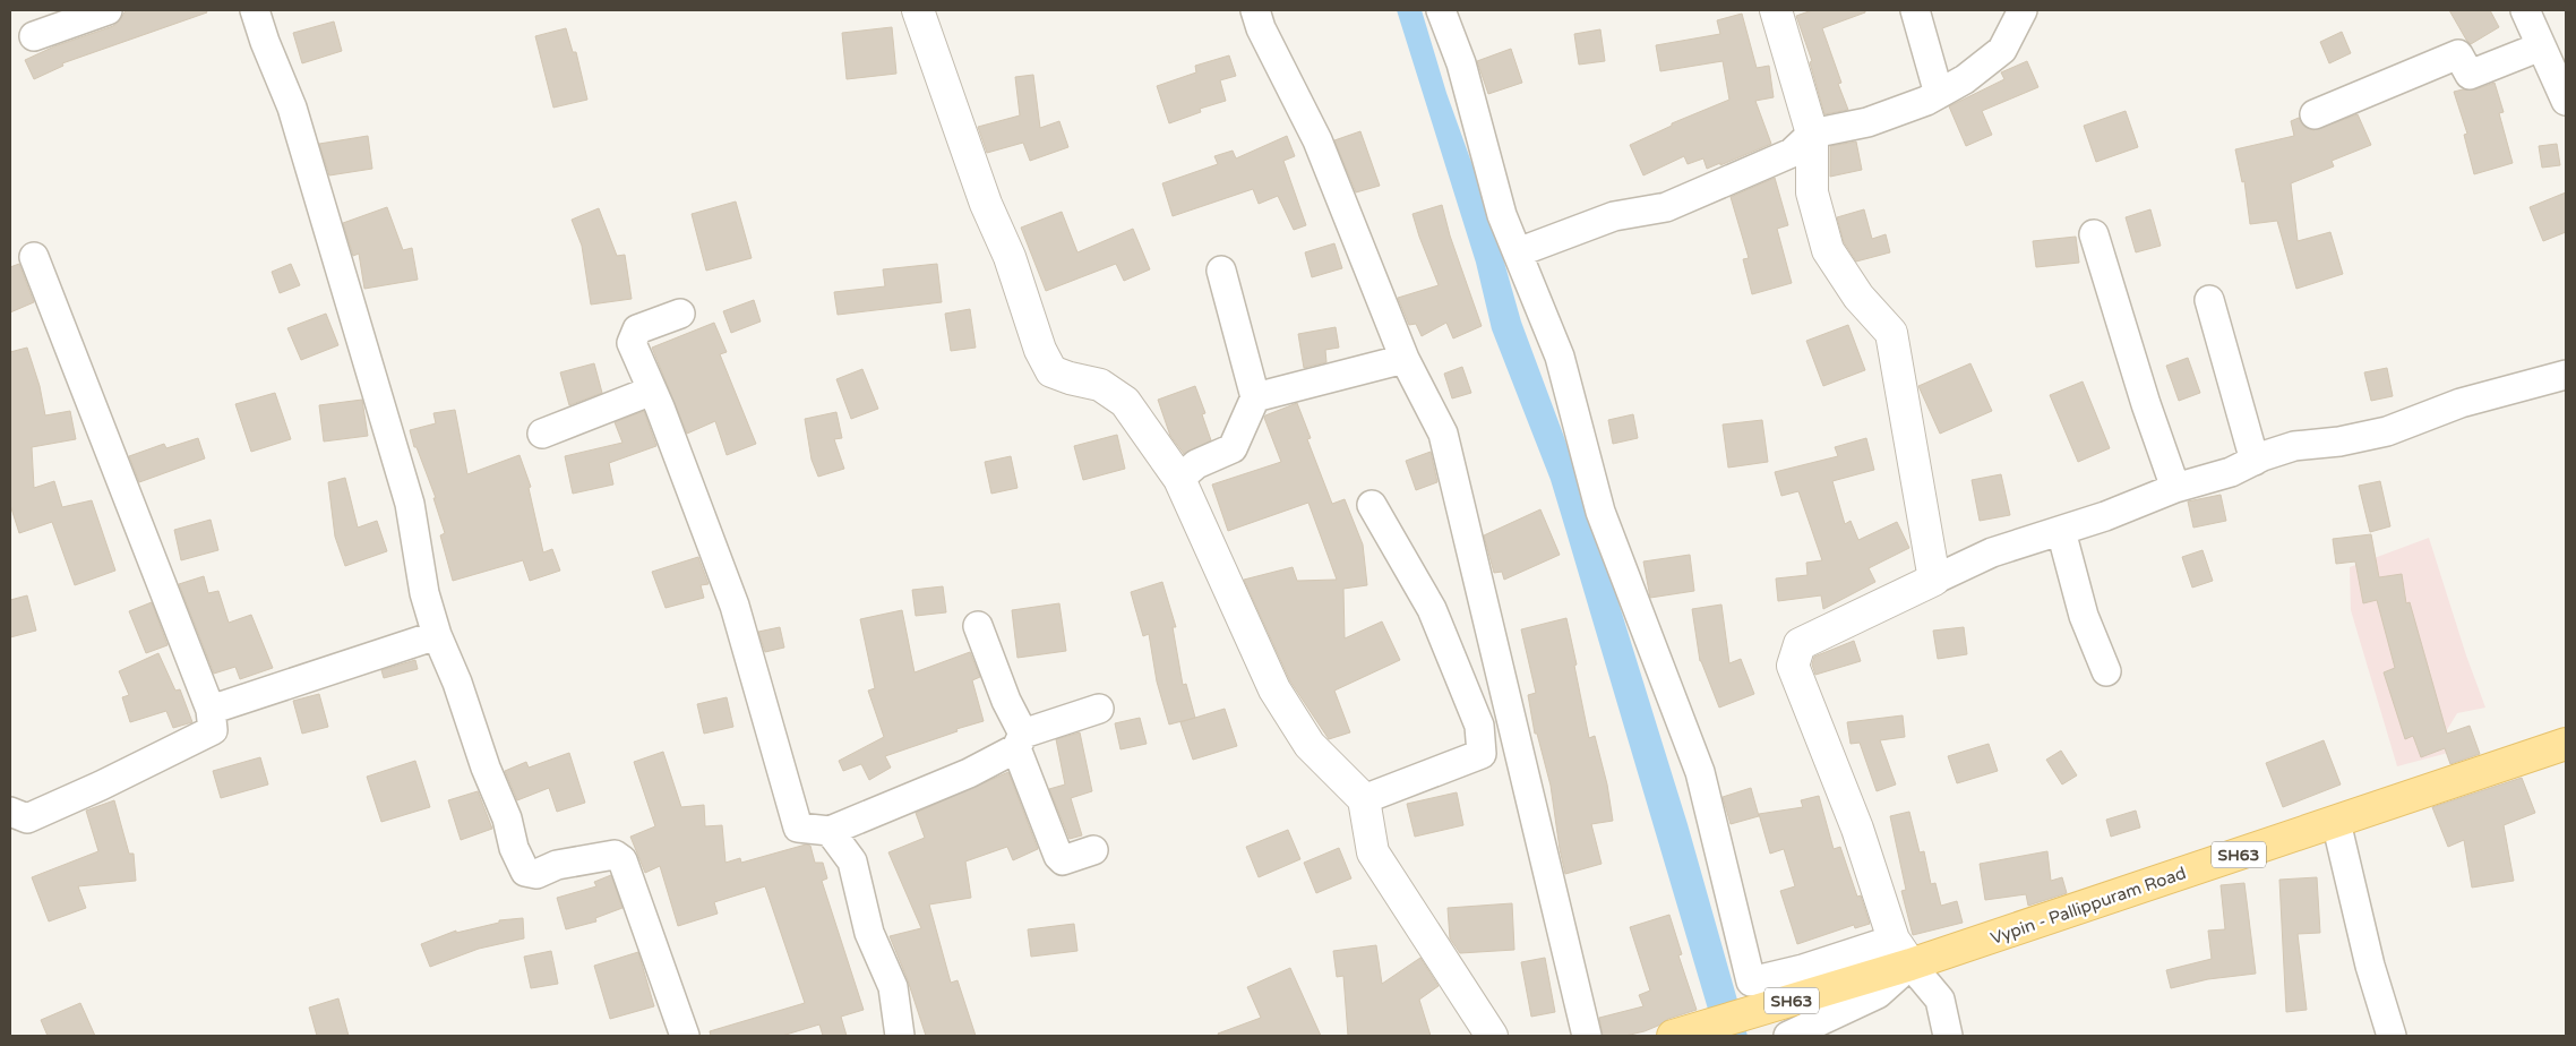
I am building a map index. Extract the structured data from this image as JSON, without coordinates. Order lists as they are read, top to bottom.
{
  "streets": {
    "main road": ["SH63", "Vypin - Pallippuram Road"]
  }
}
